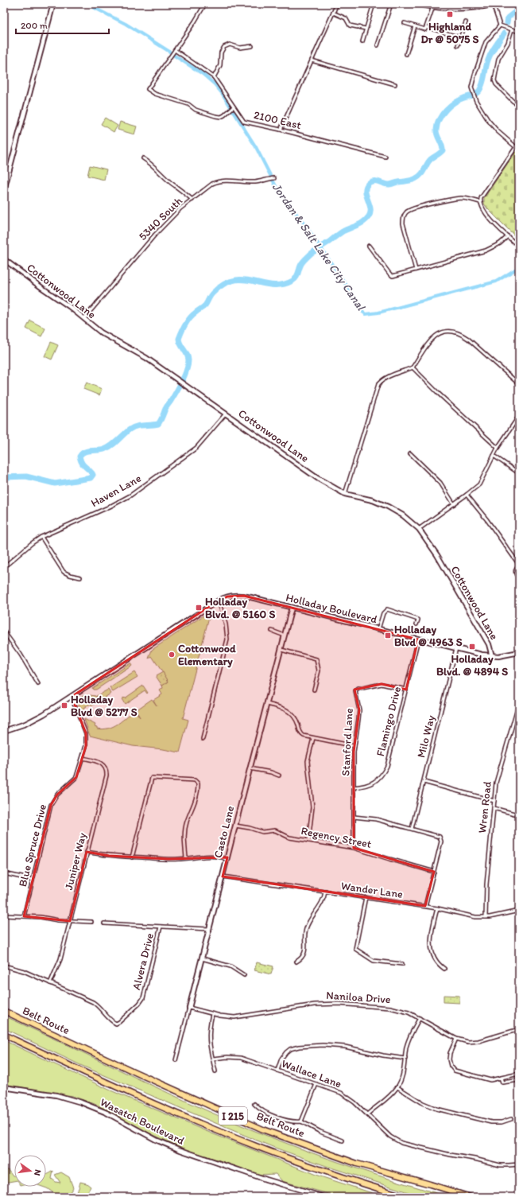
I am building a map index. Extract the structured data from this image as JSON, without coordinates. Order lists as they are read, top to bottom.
{
  "streets": {
    "highway": ["Belt Route", "I 215"],
    "street": [
      "2100 East",
      "5340 South",
      "Cottonwood Lane",
      "Haven Lane",
      "Holladay Boulevard",
      "Flamingo Drive",
      "Milo Way",
      "Stanford Lane",
      "Wren Road",
      "Casto Lane",
      "Regency Street",
      "Blue Spruce Drive",
      "Juniper Way",
      "Wander Lane",
      "Alvera Drive",
      "Naniloa Drive",
      "Wallace Lane",
      "Wasatch Boulevard"
    ]
  },
  "crossings": [
    ["5340 South", "Cottonwood Lane"],
    ["Cottonwood Lane", "Haven Lane"],
    ["Cottonwood Lane", "Holladay Boulevard"],
    ["Holladay Boulevard", "Flamingo Drive"],
    ["Holladay Boulevard", "Milo Way"],
    ["Holladay Boulevard", "Casto Lane"],
    ["Holladay Boulevard", "Blue Spruce Drive"],
    ["Flamingo Drive", "Stanford Lane"],
    ["Stanford Lane", "Regency Street"],
    ["Wren Road", "Wander Lane"],
    ["Casto Lane", "Regency Street"],
    ["Casto Lane", "Wander Lane"],
    ["Casto Lane", "Naniloa Drive"],
    ["Blue Spruce Drive", "Juniper Way"],
    ["Juniper Way", "Alvera Drive"]
  ],
  "water": ["Jordan & Salt Lake City Canal"],
  "places": {
    "transit": [
      "Highland Dr @ 5075 S",
      "Holladay Blvd. @ 5160 S",
      "Holladay Blvd @ 4963 S",
      "Holladay Blvd. @ 4894 S",
      "Holladay Blvd @ 5277 S"
    ],
    "other": ["Cottonwood Elementary"]
  },
  "scale_bar": "200 m",
  "north": "right"
}
